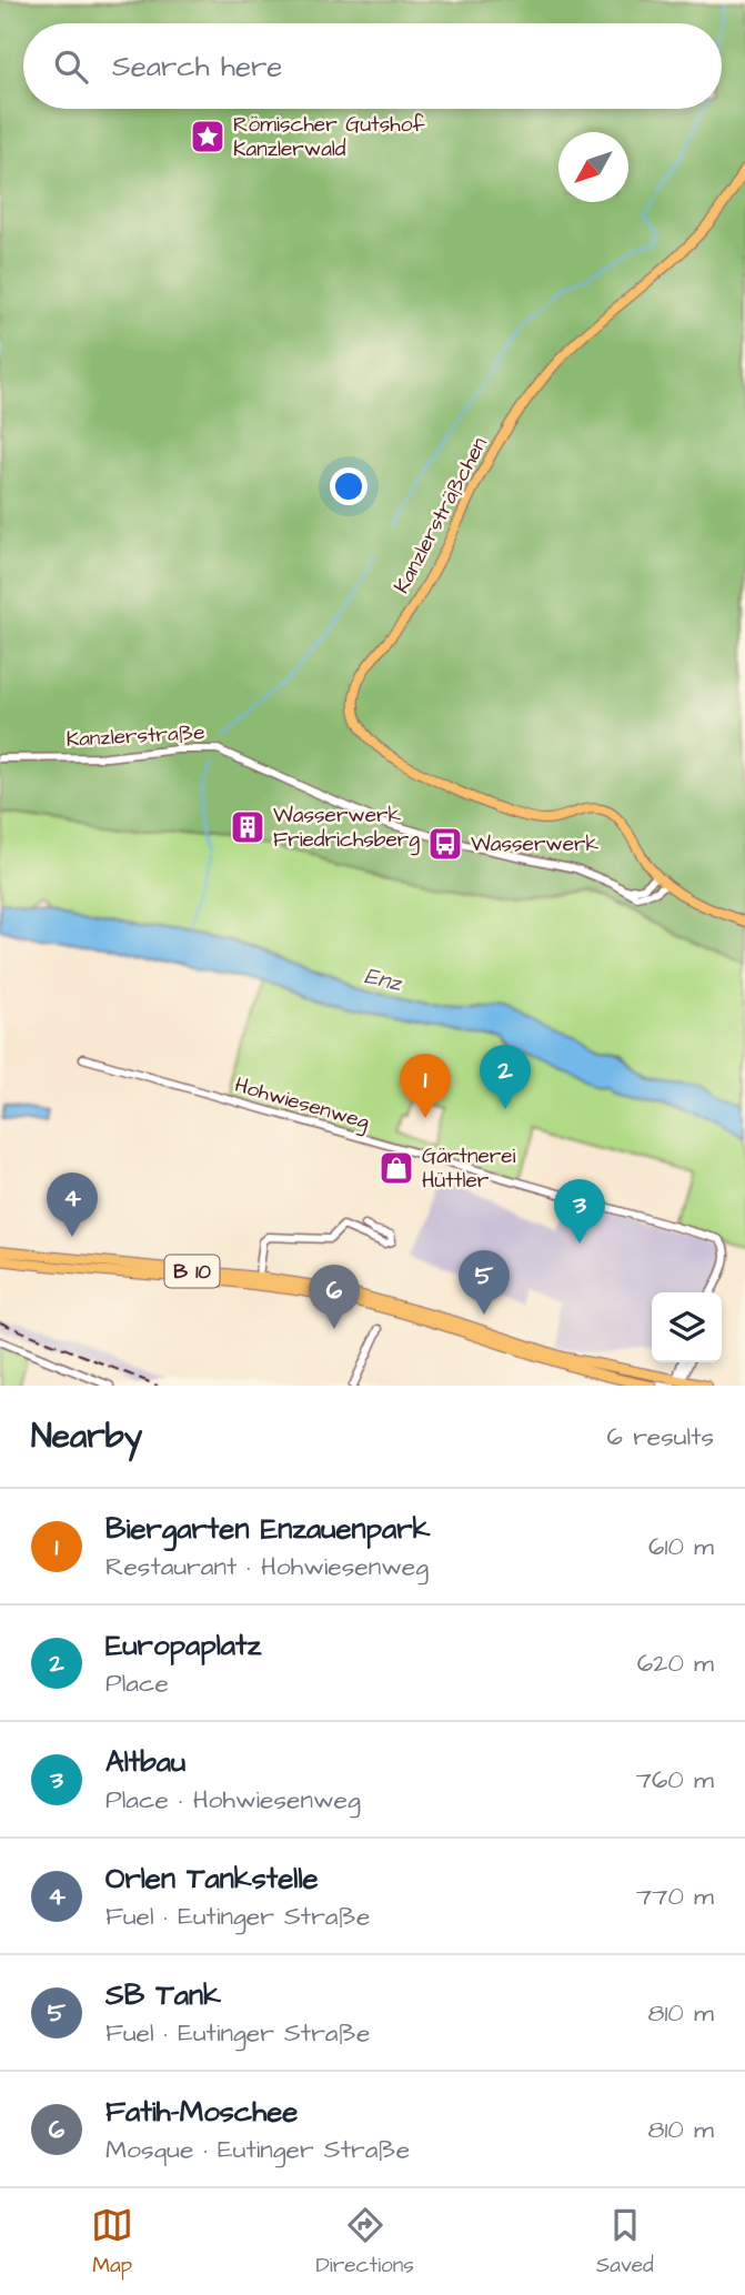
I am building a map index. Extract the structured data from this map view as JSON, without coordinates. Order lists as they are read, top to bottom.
{
  "streets": {
    "main road": ["Kanzlersträßchen", "B 10"],
    "street": ["Kanzlerstraße", "Hohwiesenweg"]
  },
  "crossings": [
    ["Kanzlersträßchen", "Kanzlerstraße"]
  ],
  "water": ["Enz"],
  "places": {
    "place": ["Römischer Gutshof Kanzlerwald"],
    "building": ["Wasserwerk Friedrichsberg"],
    "bus stop": ["Wasserwerk"],
    "shop": ["Gärtnerei Hüttler"]
  },
  "north": "bottom left",
  "page": {
    "search": "Search here",
    "pins": [
      "2",
      "1",
      "4",
      "3",
      "5",
      "6"
    ],
    "heading": ["Nearby", "6 results"],
    "list": [
      {
        "mark": "1",
        "name": "Biergarten Enzauenpark",
        "note": "Restaurant · Hohwiesenweg",
        "value": "610 m"
      },
      {
        "mark": "2",
        "name": "Europaplatz",
        "note": "Place",
        "value": "620 m"
      },
      {
        "mark": "3",
        "name": "Altbau",
        "note": "Place · Hohwiesenweg",
        "value": "760 m"
      },
      {
        "mark": "4",
        "name": "Orlen Tankstelle",
        "note": "Fuel · Eutinger Straße",
        "value": "770 m"
      },
      {
        "mark": "5",
        "name": "SB Tank",
        "note": "Fuel · Eutinger Straße",
        "value": "810 m"
      },
      {
        "mark": "6",
        "name": "Fatih-Moschee",
        "note": "Mosque · Eutinger Straße",
        "value": "810 m"
      }
    ],
    "nav": ["Map", "Directions", "Saved"]
  }
}
